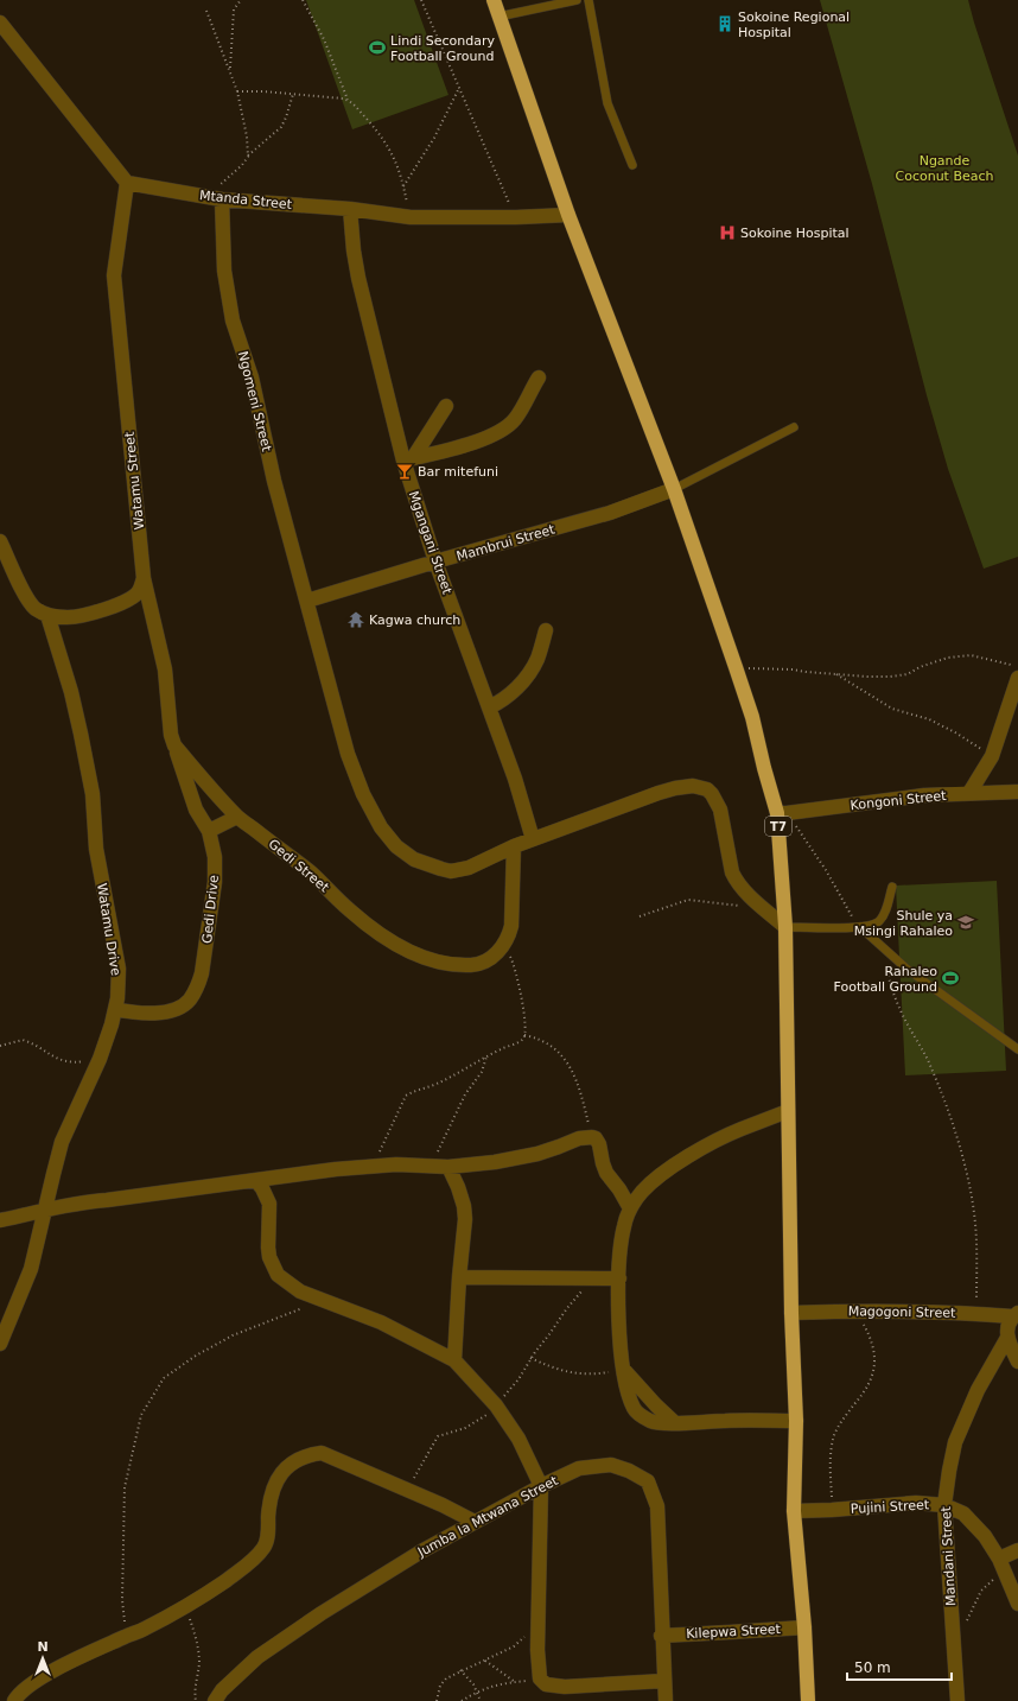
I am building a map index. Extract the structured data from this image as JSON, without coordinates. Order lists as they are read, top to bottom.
{
  "streets": {
    "highway": ["T7"],
    "street": [
      "Mtanda Street",
      "Ngomeni Street",
      "Watamu Street",
      "Mgangani Street",
      "Mambrui Street",
      "Kongoni Street",
      "Gedi Street",
      "Gedi Drive",
      "Watamu Drive",
      "Magogoni Street",
      "Pujini Street",
      "Jumba la Mtwana Street",
      "Mandani Street",
      "Kilepwa Street"
    ]
  },
  "crossings": [
    ["Mtanda Street", "Ngomeni Street"],
    ["Mtanda Street", "Watamu Street"],
    ["Mtanda Street", "Mgangani Street"],
    ["Mtanda Street", "T7"],
    ["Ngomeni Street", "Mgangani Street"],
    ["Ngomeni Street", "Mambrui Street"],
    ["Ngomeni Street", "T7"],
    ["Watamu Street", "Gedi Street"],
    ["Mgangani Street", "Mambrui Street"],
    ["Mambrui Street", "T7"],
    ["Kongoni Street", "T7"],
    ["T7", "Magogoni Street"],
    ["T7", "Pujini Street"],
    ["T7", "Kilepwa Street"],
    ["Gedi Street", "Gedi Drive"],
    ["Gedi Drive", "Watamu Drive"],
    ["Magogoni Street", "Mandani Street"],
    ["Pujini Street", "Mandani Street"],
    ["Jumba la Mtwana Street", "Kilepwa Street"]
  ],
  "parks": ["Ngande Coconut Beach"],
  "places": {
    "building": ["Sokoine Regional Hospital"],
    "sports": ["Lindi Secondary Football Ground", "Rahaleo Football Ground"],
    "hospital": ["Sokoine Hospital"],
    "bar": ["Bar mitefuni"],
    "temple": ["Kagwa church"],
    "school or university": ["Shule ya Msingi Rahaleo"]
  },
  "scale_bar": "50 m",
  "north": "top"
}
